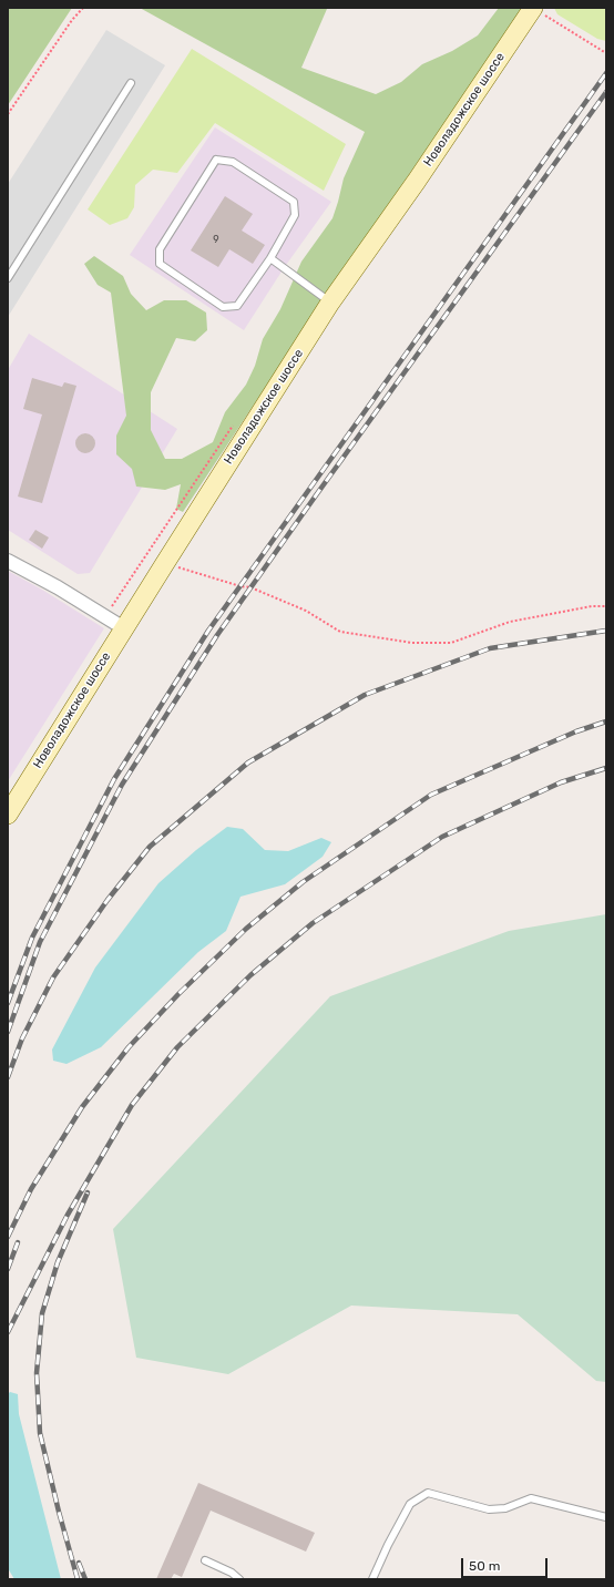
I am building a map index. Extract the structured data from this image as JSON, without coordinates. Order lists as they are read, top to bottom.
{
  "streets": {
    "main road": ["Новоладожское шоссе"]
  },
  "house_numbers": ["9"],
  "scale_bar": "50 m"
}
